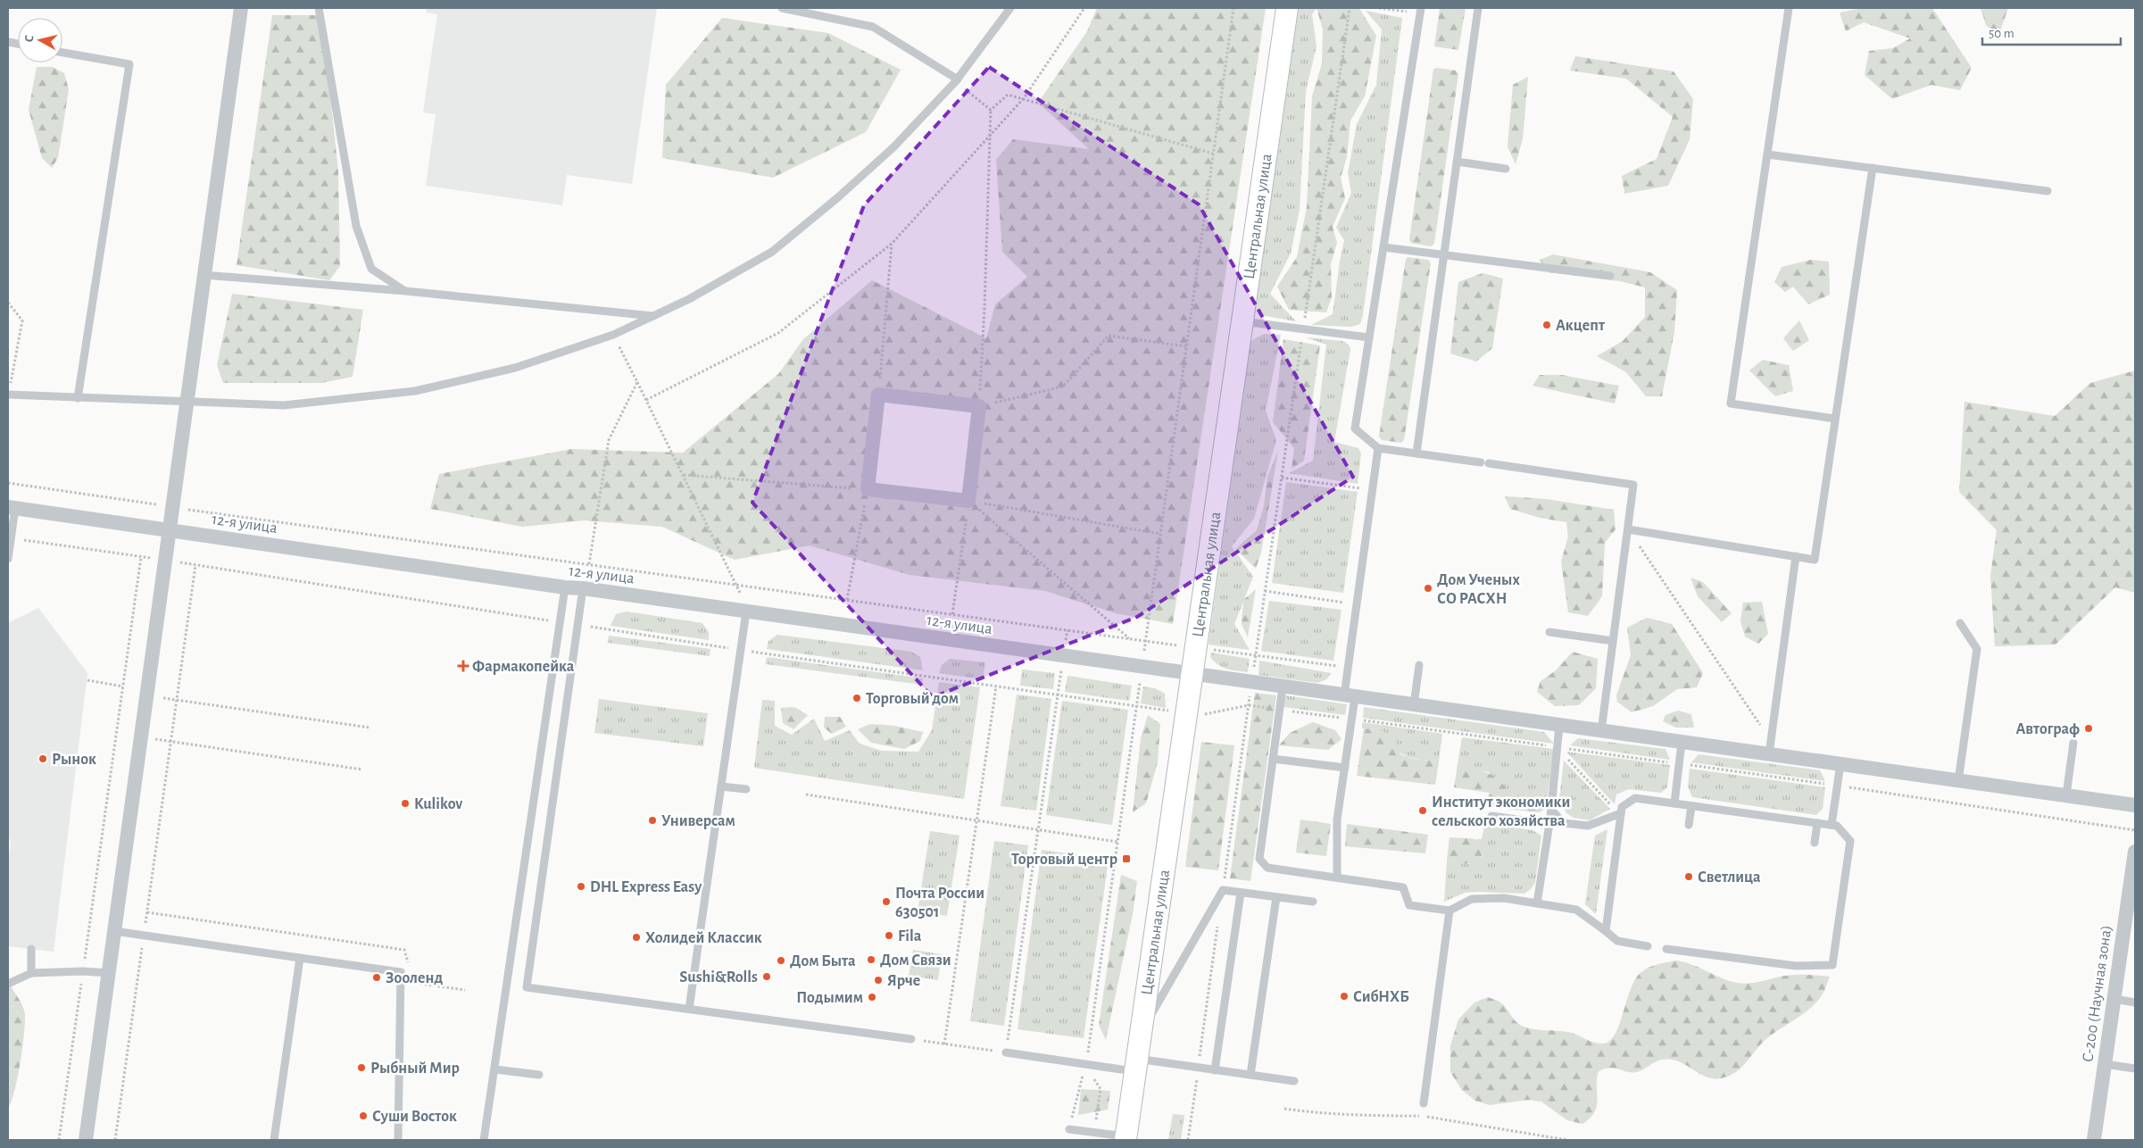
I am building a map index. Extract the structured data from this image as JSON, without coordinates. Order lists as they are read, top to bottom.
{
  "streets": {
    "main road": ["Центральная улица"],
    "street": ["12-я улица", "С-200 (Научная зона)"]
  },
  "crossings": [
    ["Центральная улица", "12-я улица"]
  ],
  "places": {
    "other": [
      "Акцепт",
      "Дом Ученых СО РАСХН",
      "Торговый дом",
      "Автограф",
      "Рынок",
      "Kulikov",
      "Институт экономики сельского хозяйства",
      "Универсам",
      "Светлица",
      "DHL Express Easy",
      "Почта России 630501",
      "Fila",
      "Холидей Классик",
      "Дом Связи",
      "Дом Быта",
      "Sushi&Rolls",
      "Зооленд",
      "Ярче",
      "СибНХБ",
      "Подымим",
      "Рыбный Мир",
      "Суши Восток"
    ],
    "health": ["Фармакопейка"],
    "transit": ["Торговый центр"]
  },
  "scale_bar": "50 m",
  "north": "left"
}
